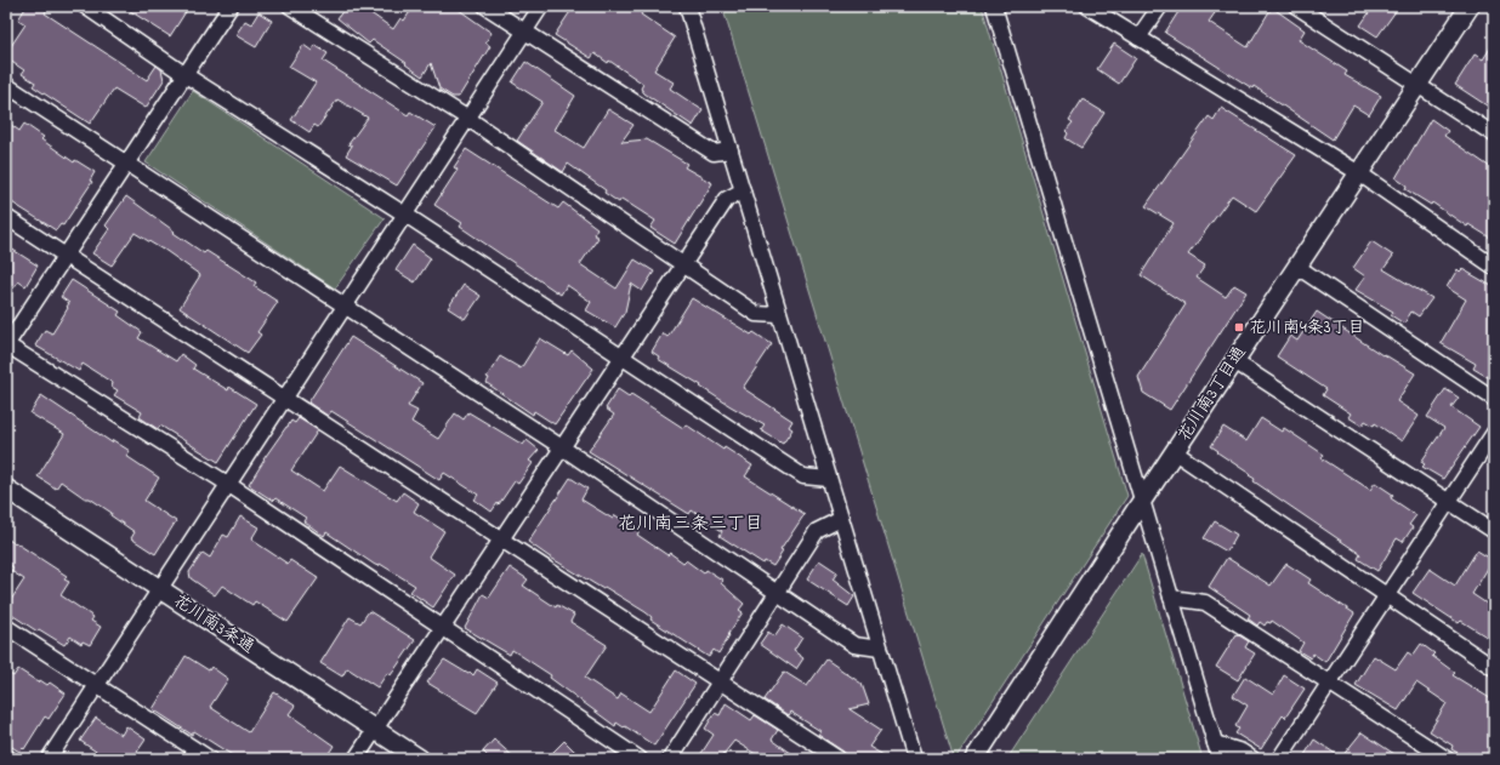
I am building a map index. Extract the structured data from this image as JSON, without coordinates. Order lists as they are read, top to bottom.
{
  "streets": {
    "street": ["花川南3丁目通", "花川南3条通"]
  },
  "districts": ["花川南三条三丁目"],
  "places": {
    "transit": ["花川南4条3丁目"]
  }
}
